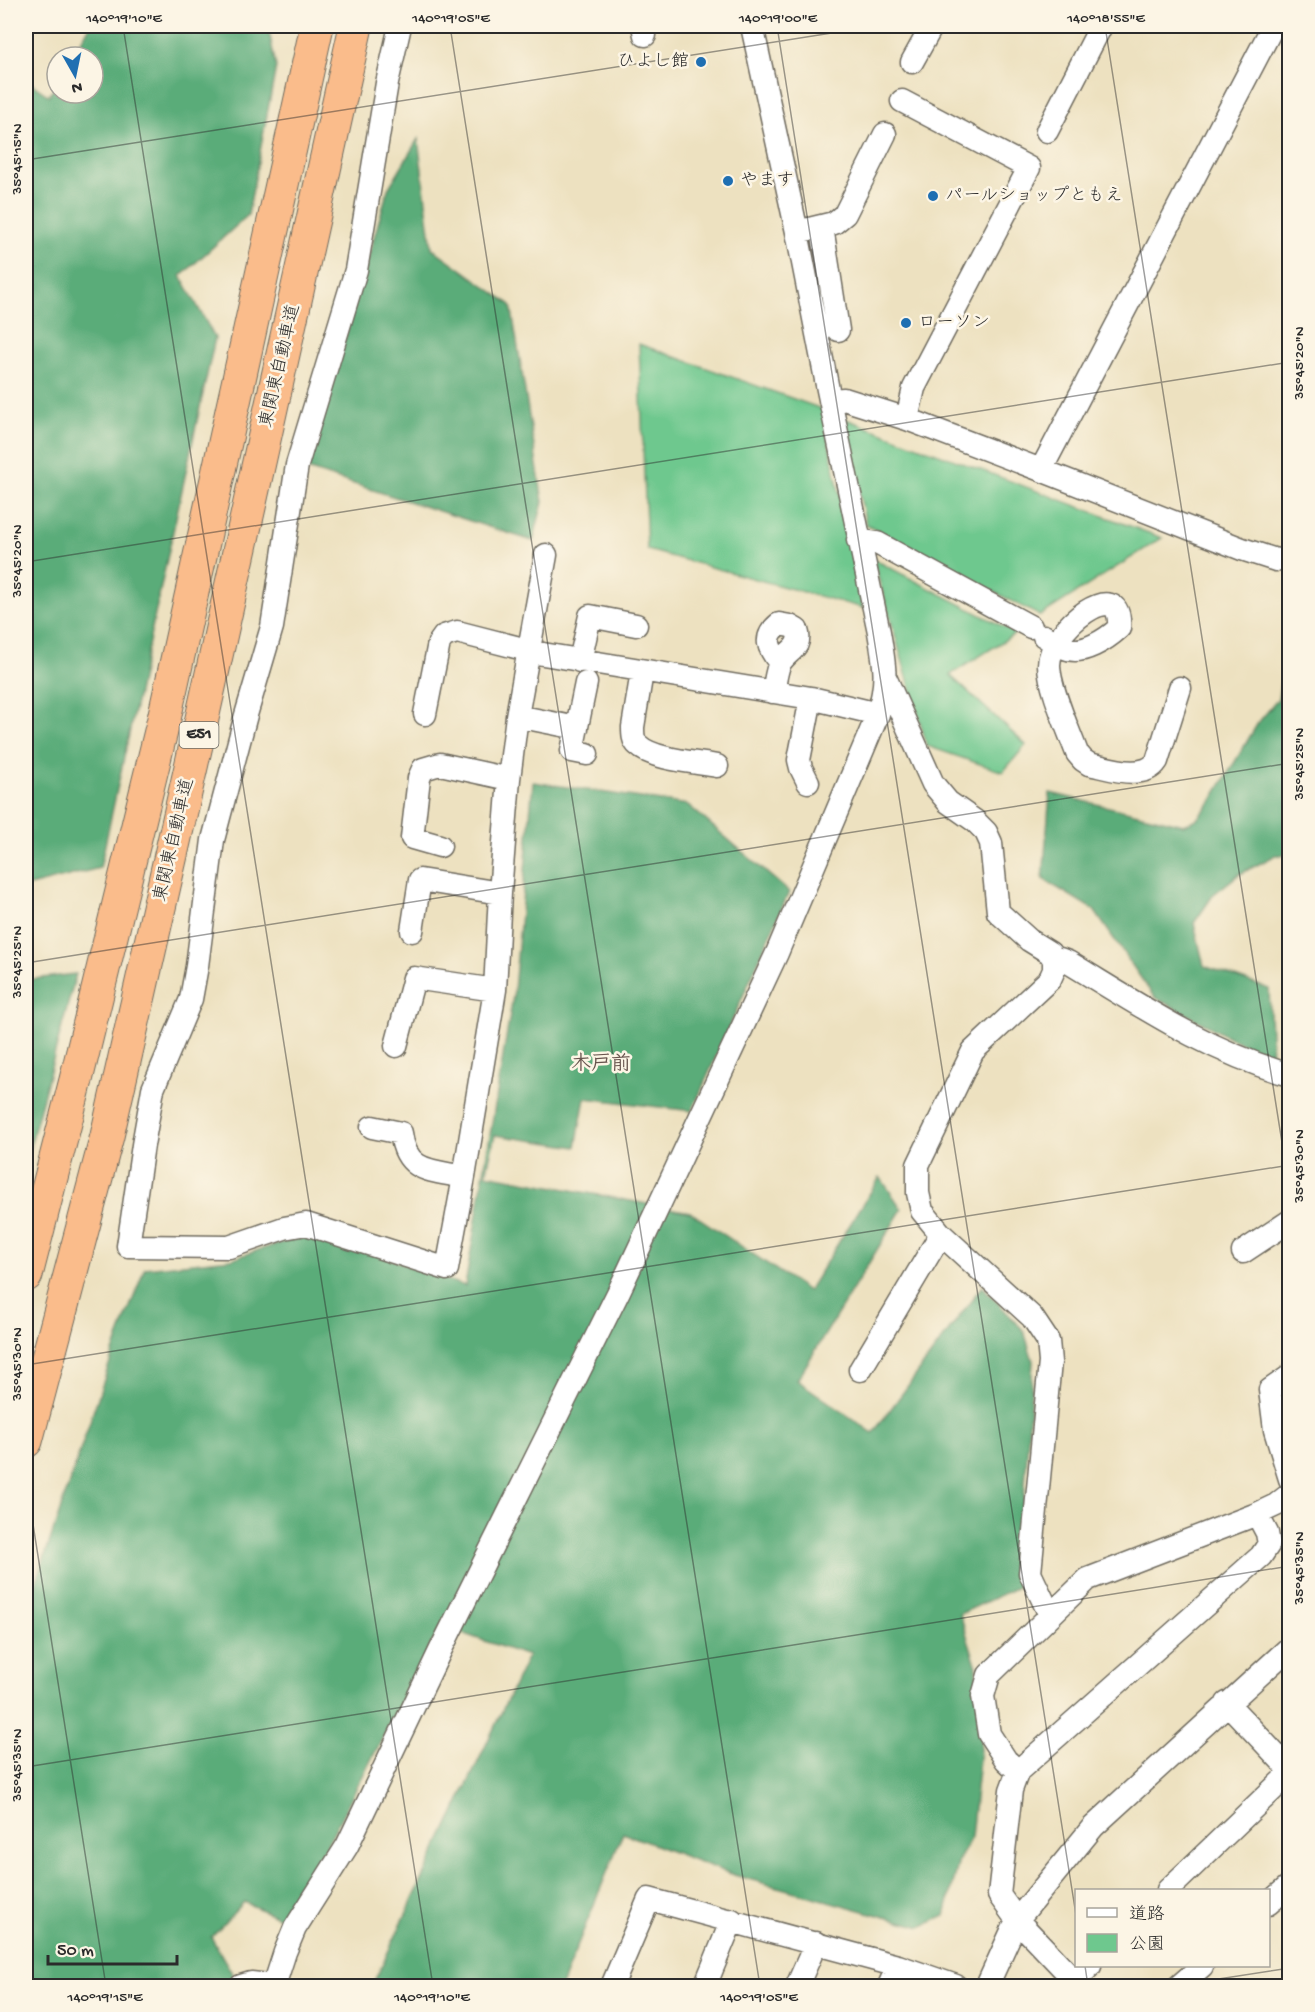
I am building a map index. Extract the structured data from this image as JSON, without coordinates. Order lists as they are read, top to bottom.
{
  "streets": {
    "highway": ["東関東自動車道", "E51"]
  },
  "districts": ["木戸前"],
  "places": [
    "ひよし館",
    "やます",
    "パールショップともえ",
    "ローソン"
  ],
  "legend": ["道路", "公園"],
  "scale_bar": "50 m",
  "north": "bottom",
  "coordinates": [
    "140°19'10\"E",
    "140°19'05\"E",
    "140°19'00\"E",
    "140°18'55\"E",
    "35°45'15\"N",
    "35°45'20\"N",
    "35°45'25\"N",
    "35°45'30\"N",
    "35°45'35\"N",
    "140°19'15\"E"
  ]
}
